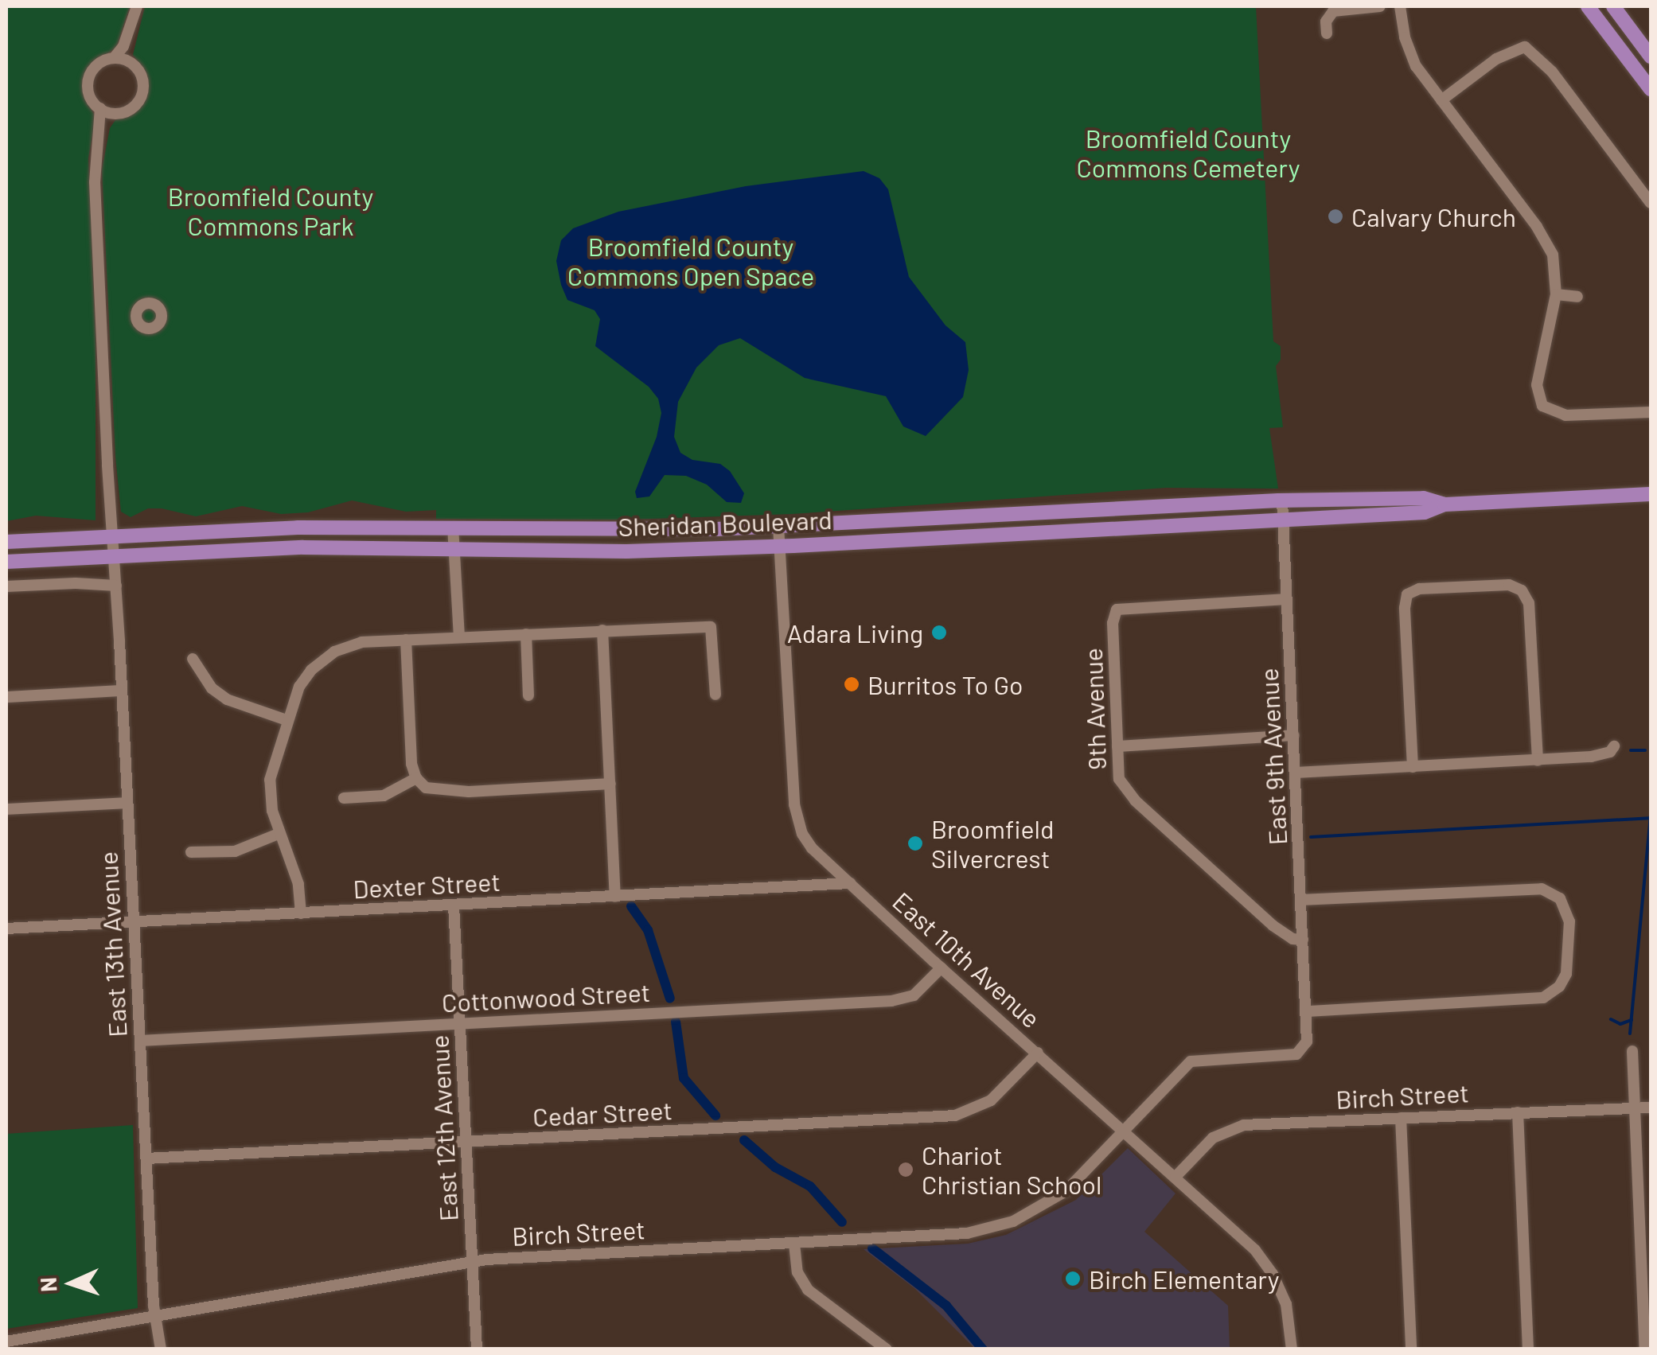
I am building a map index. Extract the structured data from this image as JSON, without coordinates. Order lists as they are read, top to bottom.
{
  "streets": {
    "main road": ["Sheridan Boulevard"],
    "street": [
      "9th Avenue",
      "East 9th Avenue",
      "Dexter Street",
      "East 13th Avenue",
      "East 10th Avenue",
      "Cottonwood Street",
      "Birch Street",
      "Cedar Street",
      "East 12th Avenue"
    ]
  },
  "crossings": [
    ["Sheridan Boulevard", "East 9th Avenue"],
    ["Sheridan Boulevard", "East 13th Avenue"],
    ["Sheridan Boulevard", "East 10th Avenue"],
    ["9th Avenue", "East 9th Avenue"],
    ["East 9th Avenue", "East 10th Avenue"],
    ["East 9th Avenue", "Birch Street"],
    ["Dexter Street", "East 13th Avenue"],
    ["Dexter Street", "East 10th Avenue"],
    ["Dexter Street", "East 12th Avenue"],
    ["East 13th Avenue", "Cottonwood Street"],
    ["East 13th Avenue", "Birch Street"],
    ["East 13th Avenue", "Cedar Street"],
    ["East 10th Avenue", "Cottonwood Street"],
    ["East 10th Avenue", "Birch Street"],
    ["East 10th Avenue", "Cedar Street"],
    ["Cottonwood Street", "East 12th Avenue"],
    ["Birch Street", "East 12th Avenue"],
    ["Cedar Street", "East 12th Avenue"]
  ],
  "parks": ["Broomfield County Commons Cemetery", "Broomfield County Commons Park", "Broomfield County Commons Open Space"],
  "places": [
    "Calvary Church",
    "Adara Living",
    "Burritos To Go",
    "Broomfield Silvercrest",
    "Chariot Christian School",
    "Birch Elementary"
  ],
  "north": "left"
}
